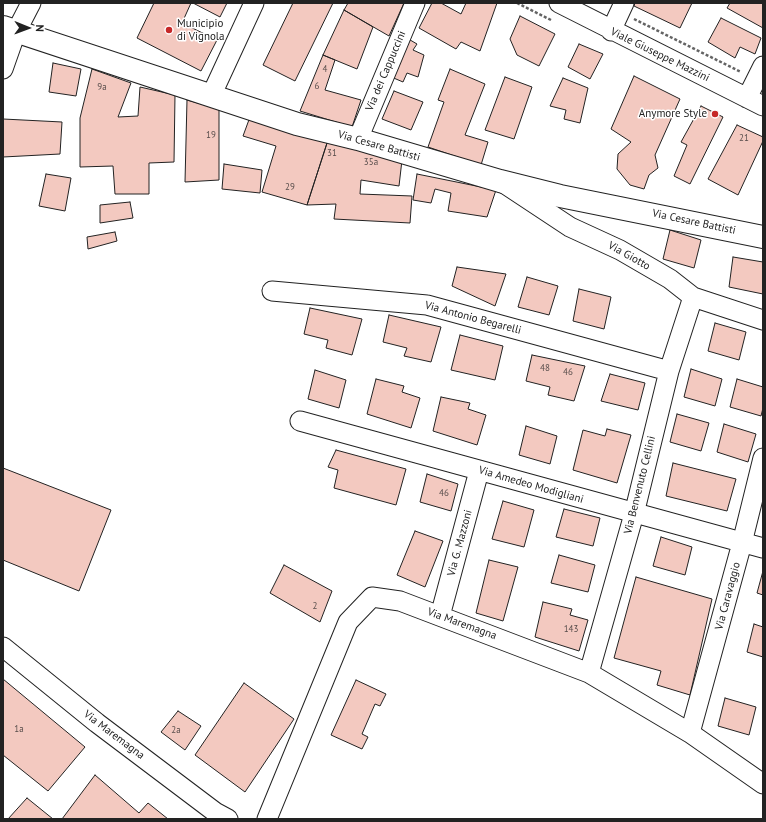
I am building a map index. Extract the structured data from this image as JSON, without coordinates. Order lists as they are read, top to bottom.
{
  "streets": {
    "main road": ["Via Cesare Battisti"],
    "street": [
      "Viale Giuseppe Mazzini",
      "Via dei Cappuccini",
      "Via Giotto",
      "Via Antonio Begarelli",
      "Via Amedeo Modigliani",
      "Via Benvenuto Cellini",
      "Via G. Mazzoni",
      "Via Caravaggio",
      "Via Maremagna"
    ]
  },
  "crossings": [
    ["Via dei Cappuccini", "Via Cesare Battisti"],
    ["Via Cesare Battisti", "Via Giotto"],
    ["Via Giotto", "Via Benvenuto Cellini"],
    ["Via Antonio Begarelli", "Via Benvenuto Cellini"],
    ["Via Amedeo Modigliani", "Via Benvenuto Cellini"],
    ["Via Amedeo Modigliani", "Via G. Mazzoni"],
    ["Via Amedeo Modigliani", "Via Caravaggio"],
    ["Via Benvenuto Cellini", "Via Maremagna"],
    ["Via G. Mazzoni", "Via Maremagna"],
    ["Via Caravaggio", "Via Maremagna"]
  ],
  "places": ["Municipio di Vignola", "Anymore Style"],
  "house_numbers": [
    "4",
    "6",
    "9a",
    "19",
    "21",
    "31",
    "35a",
    "29",
    "48",
    "46",
    "46",
    "2",
    "143",
    "1a",
    "2a"
  ],
  "north": "right"
}
